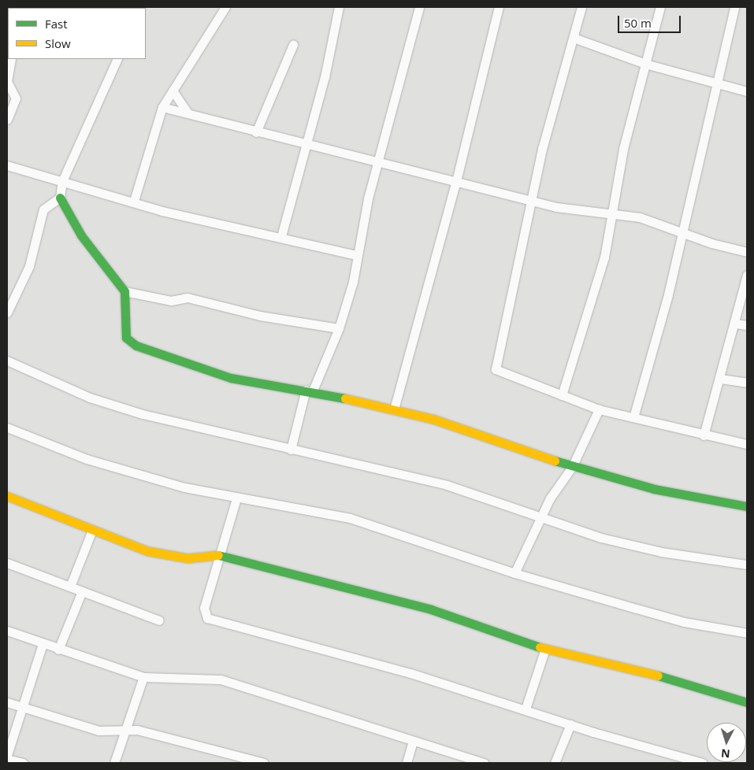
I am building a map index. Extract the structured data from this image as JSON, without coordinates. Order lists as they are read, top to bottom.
{
  "legend": ["Fast", "Slow"],
  "scale_bar": "50 m",
  "north": "bottom"
}
